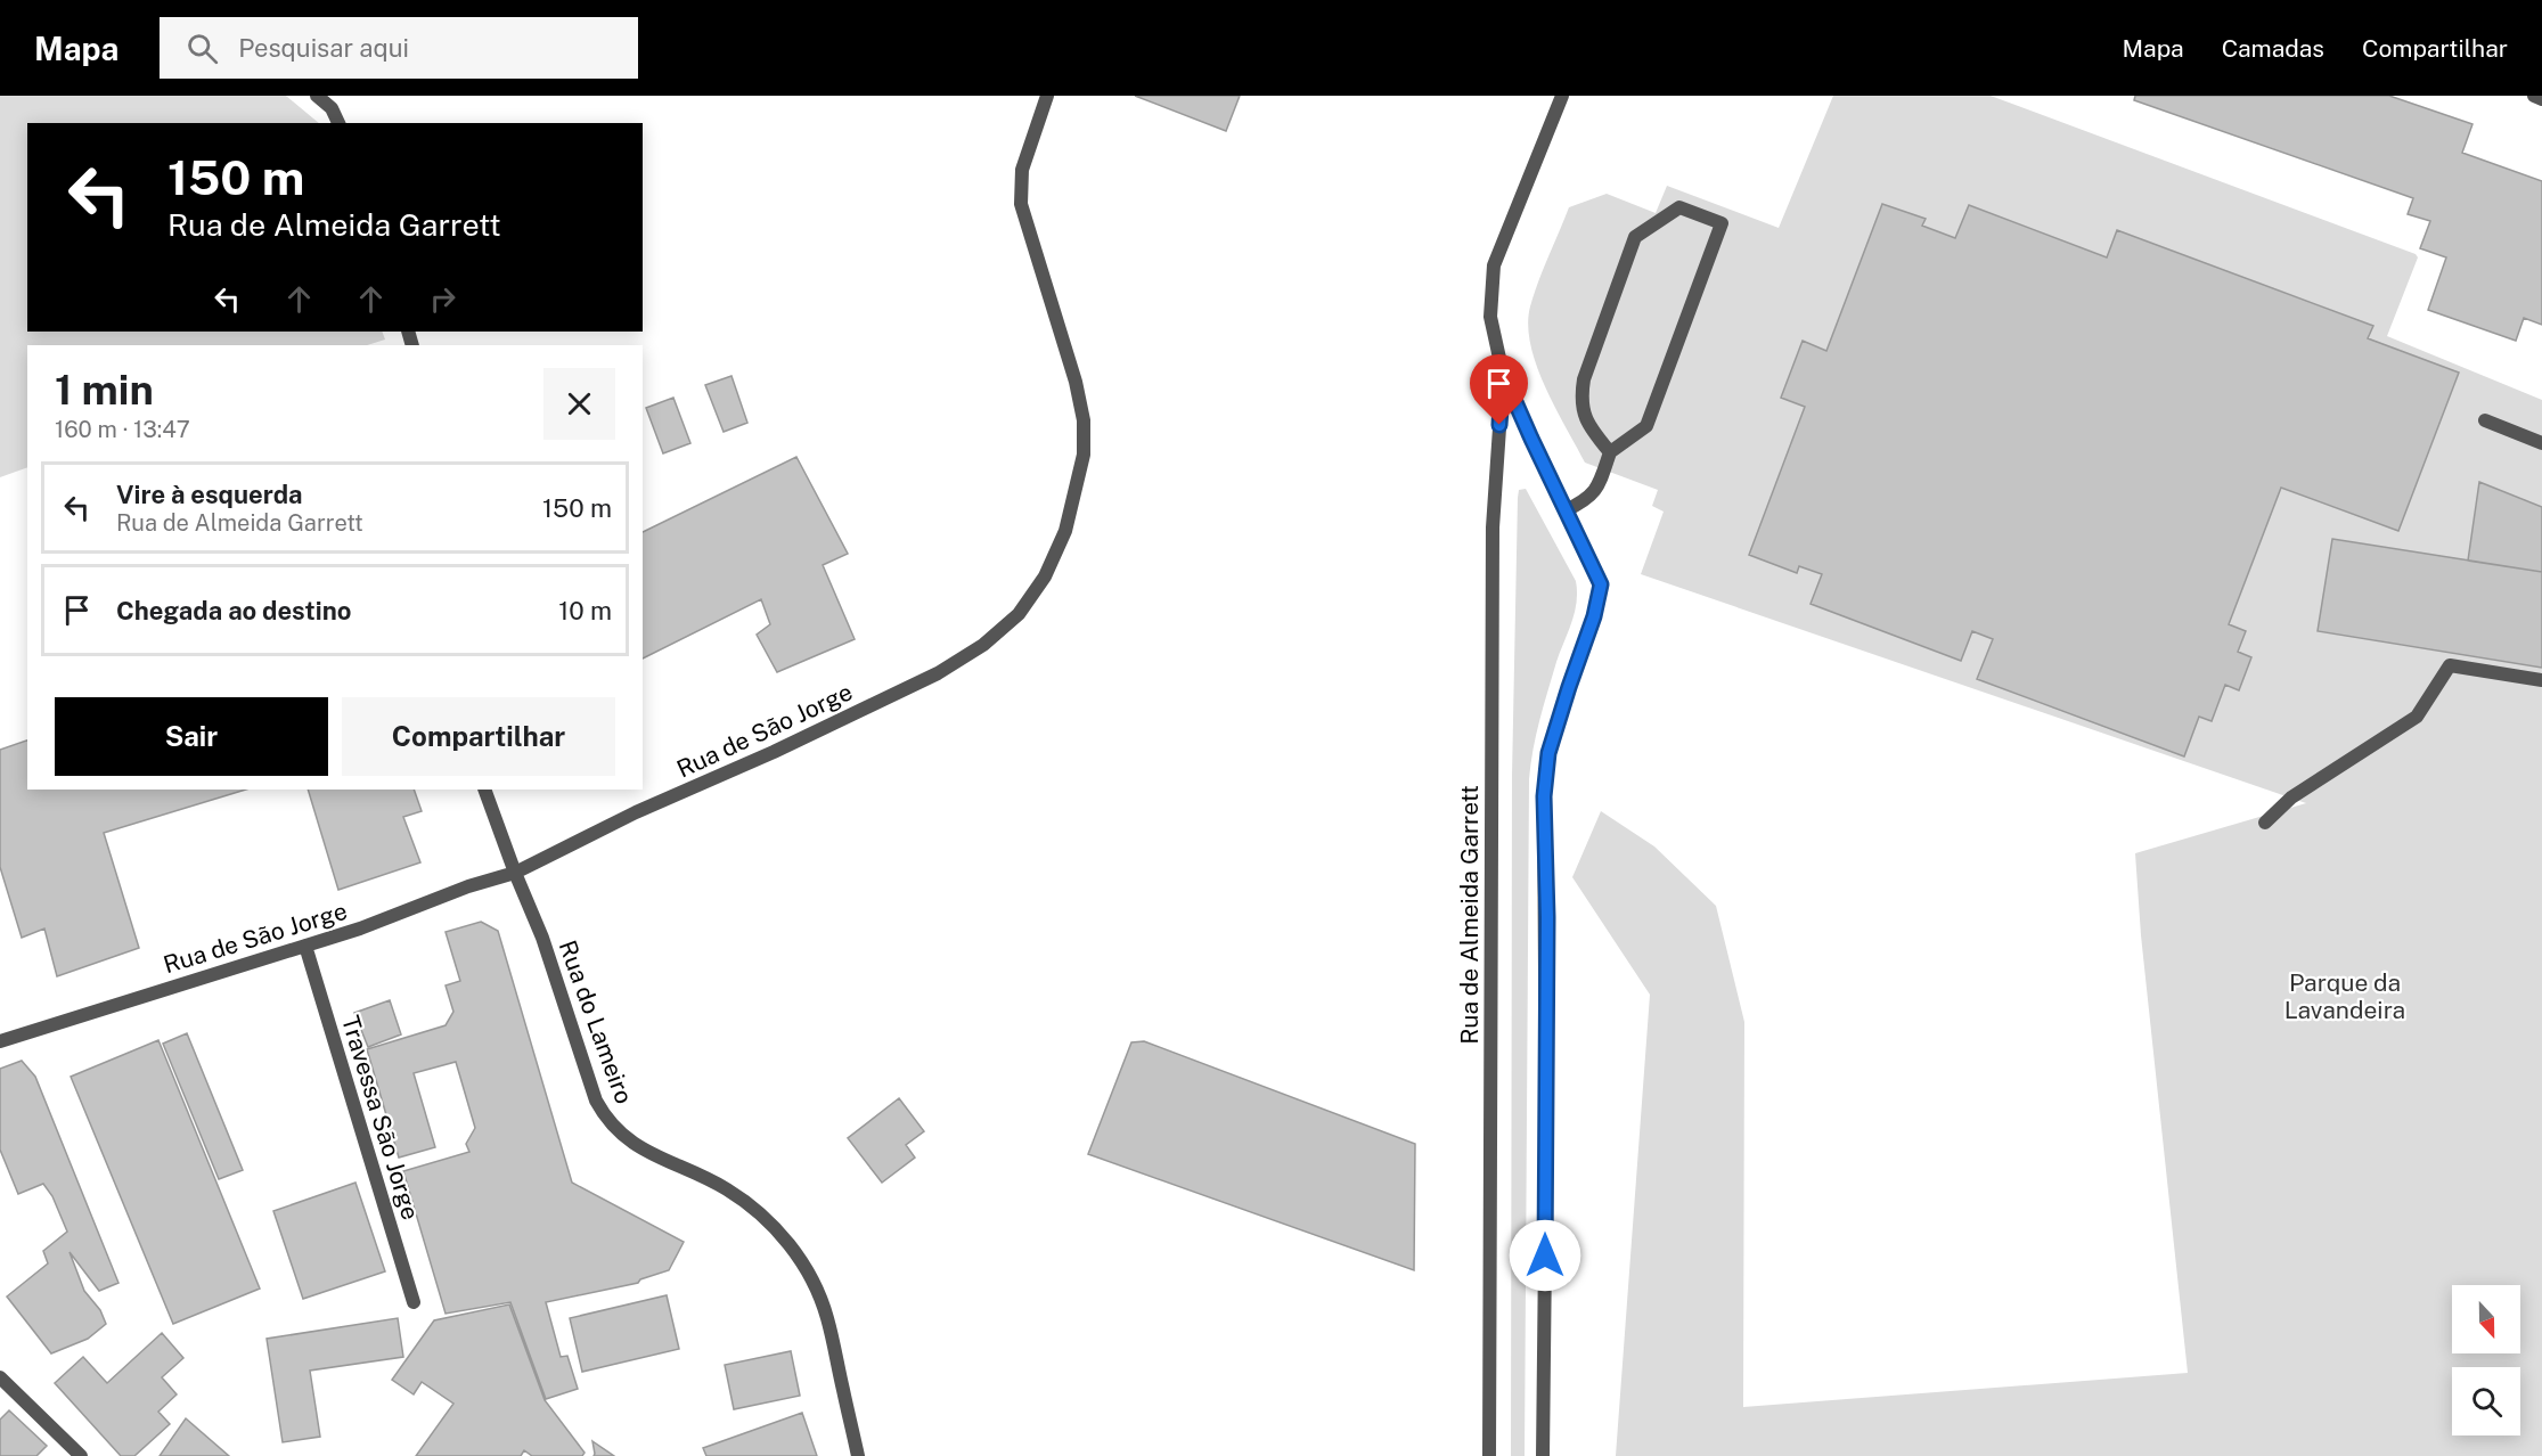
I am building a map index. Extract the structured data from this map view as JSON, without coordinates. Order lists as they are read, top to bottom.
{
  "streets": {
    "street": [
      "Rua de São Jorge",
      "Rua de Almeida Garrett",
      "Rua do Lameiro",
      "Travessa São Jorge"
    ]
  },
  "crossings": [
    ["Rua de São Jorge", "Rua do Lameiro"],
    ["Rua de São Jorge", "Travessa São Jorge"]
  ],
  "parks": ["Parque da Lavandeira"],
  "north": "bottom",
  "page": {
    "header": "Mapa",
    "search": "Pesquisar aqui",
    "nav": ["Mapa", "Camadas", "Compartilhar"],
    "turn": ["150 m", "Rua de Almeida Garrett"],
    "heading": ["1 min", "160 m · 13:47"],
    "list": [
      {
        "name": "Vire à esquerda",
        "note": "Rua de Almeida Garrett",
        "value": "150 m"
      },
      {
        "name": "Chegada ao destino",
        "value": "10 m"
      }
    ],
    "buttons": ["Sair", "Compartilhar"]
  }
}
